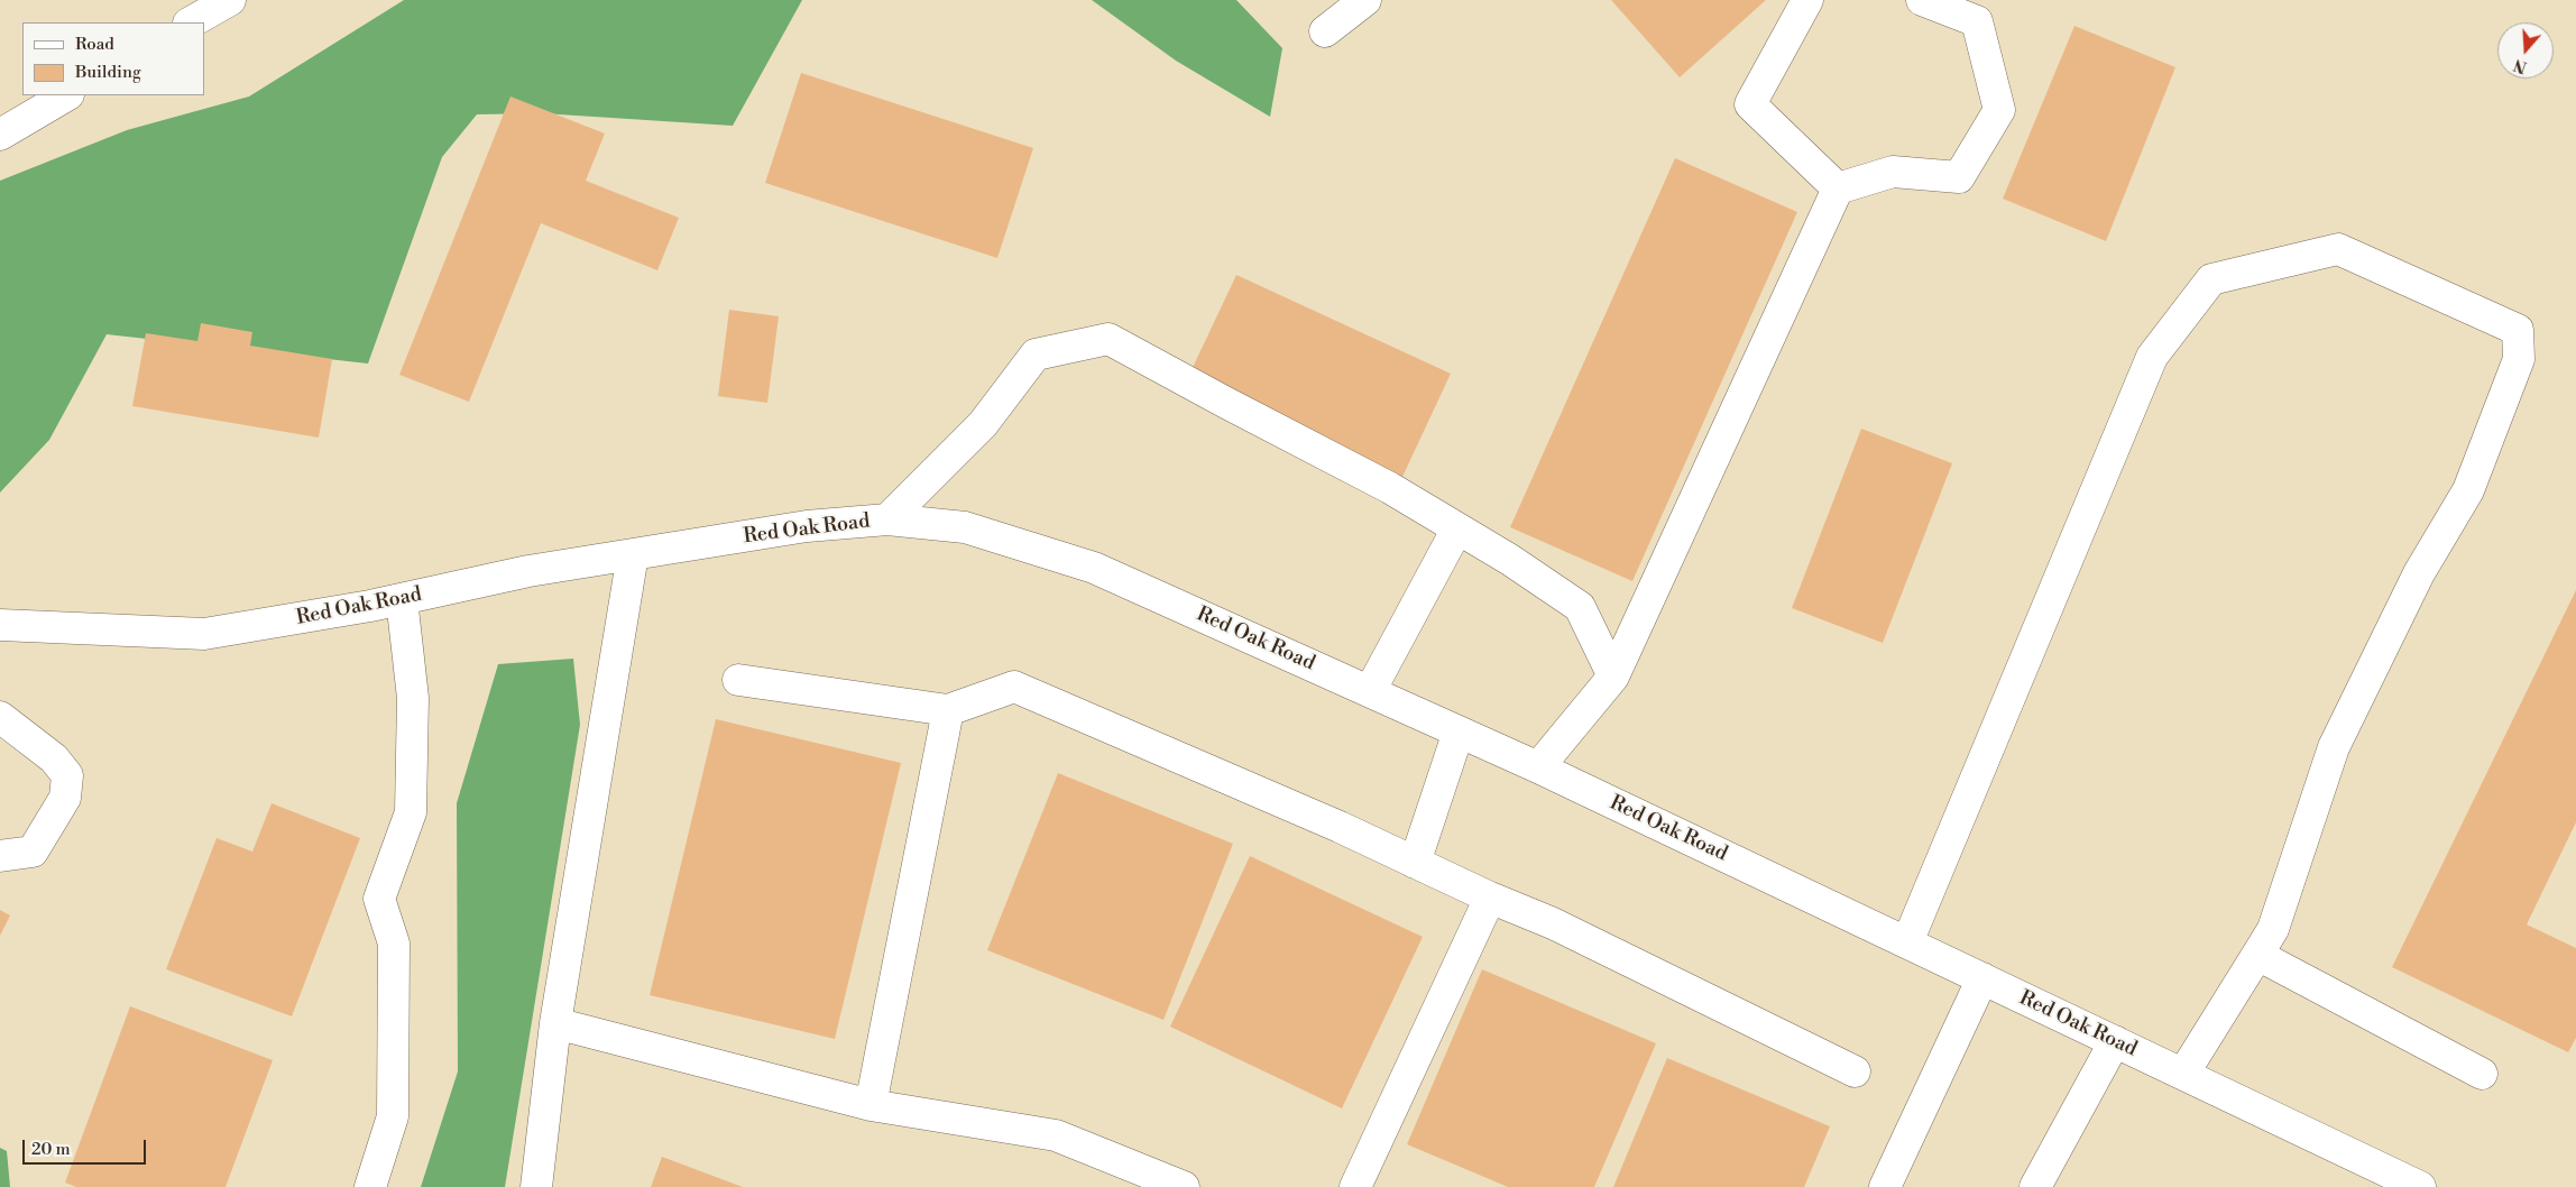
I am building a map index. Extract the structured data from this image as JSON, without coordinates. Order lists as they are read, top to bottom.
{
  "streets": {
    "street": ["Red Oak Road"]
  },
  "legend": ["Road", "Building"],
  "scale_bar": "20 m",
  "north": "bottom"
}
